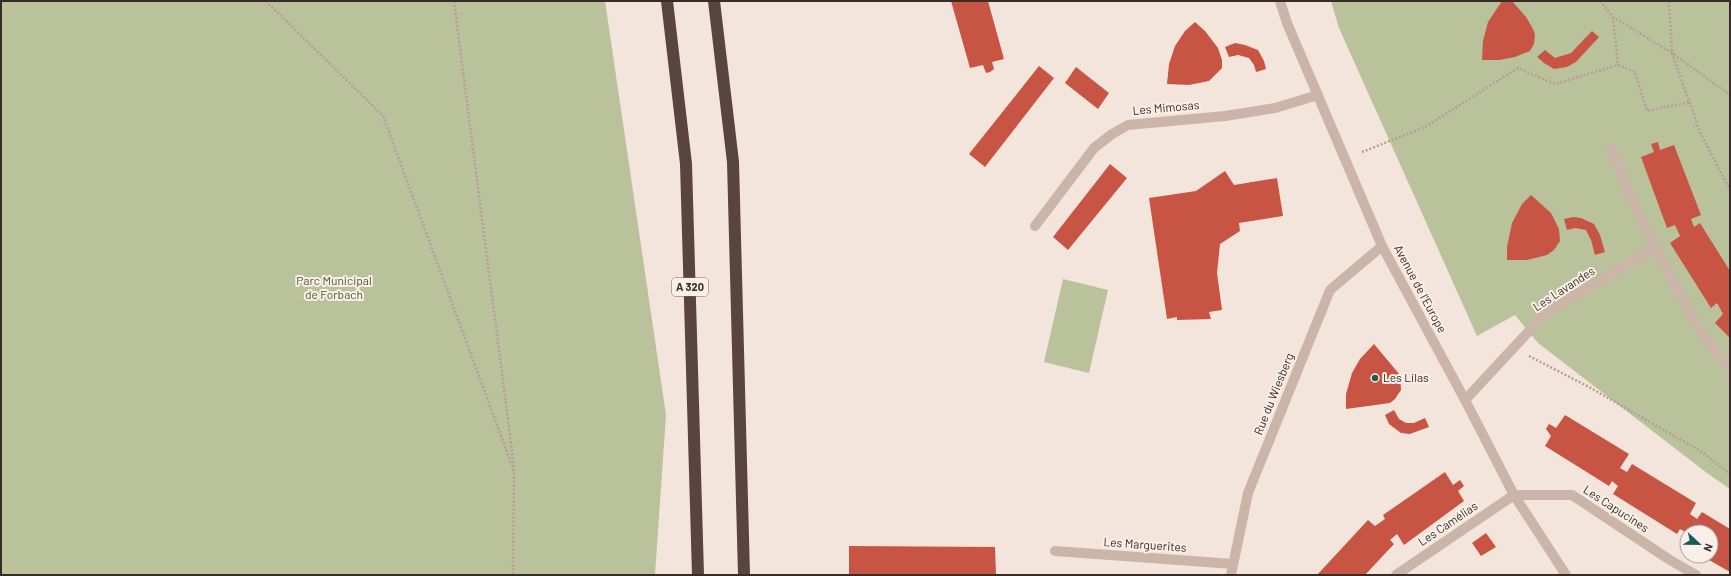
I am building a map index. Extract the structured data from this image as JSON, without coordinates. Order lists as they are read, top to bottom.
{
  "streets": {
    "highway": ["A 320"],
    "street": [
      "Les Mimosas",
      "Avenue de l'Europe",
      "Les Lavandes",
      "Rue du Wiesberg",
      "Les Capucines",
      "Les Camélias",
      "Les Marguerites"
    ]
  },
  "crossings": [
    ["Les Mimosas", "Avenue de l'Europe"],
    ["Avenue de l'Europe", "Les Lavandes"],
    ["Avenue de l'Europe", "Rue du Wiesberg"],
    ["Avenue de l'Europe", "Les Capucines"],
    ["Avenue de l'Europe", "Les Camélias"],
    ["Rue du Wiesberg", "Les Marguerites"],
    ["Les Capucines", "Les Camélias"]
  ],
  "parks": ["Parc Municipal de Forbach"],
  "places": ["Les Lilas"],
  "north": "right"
}
